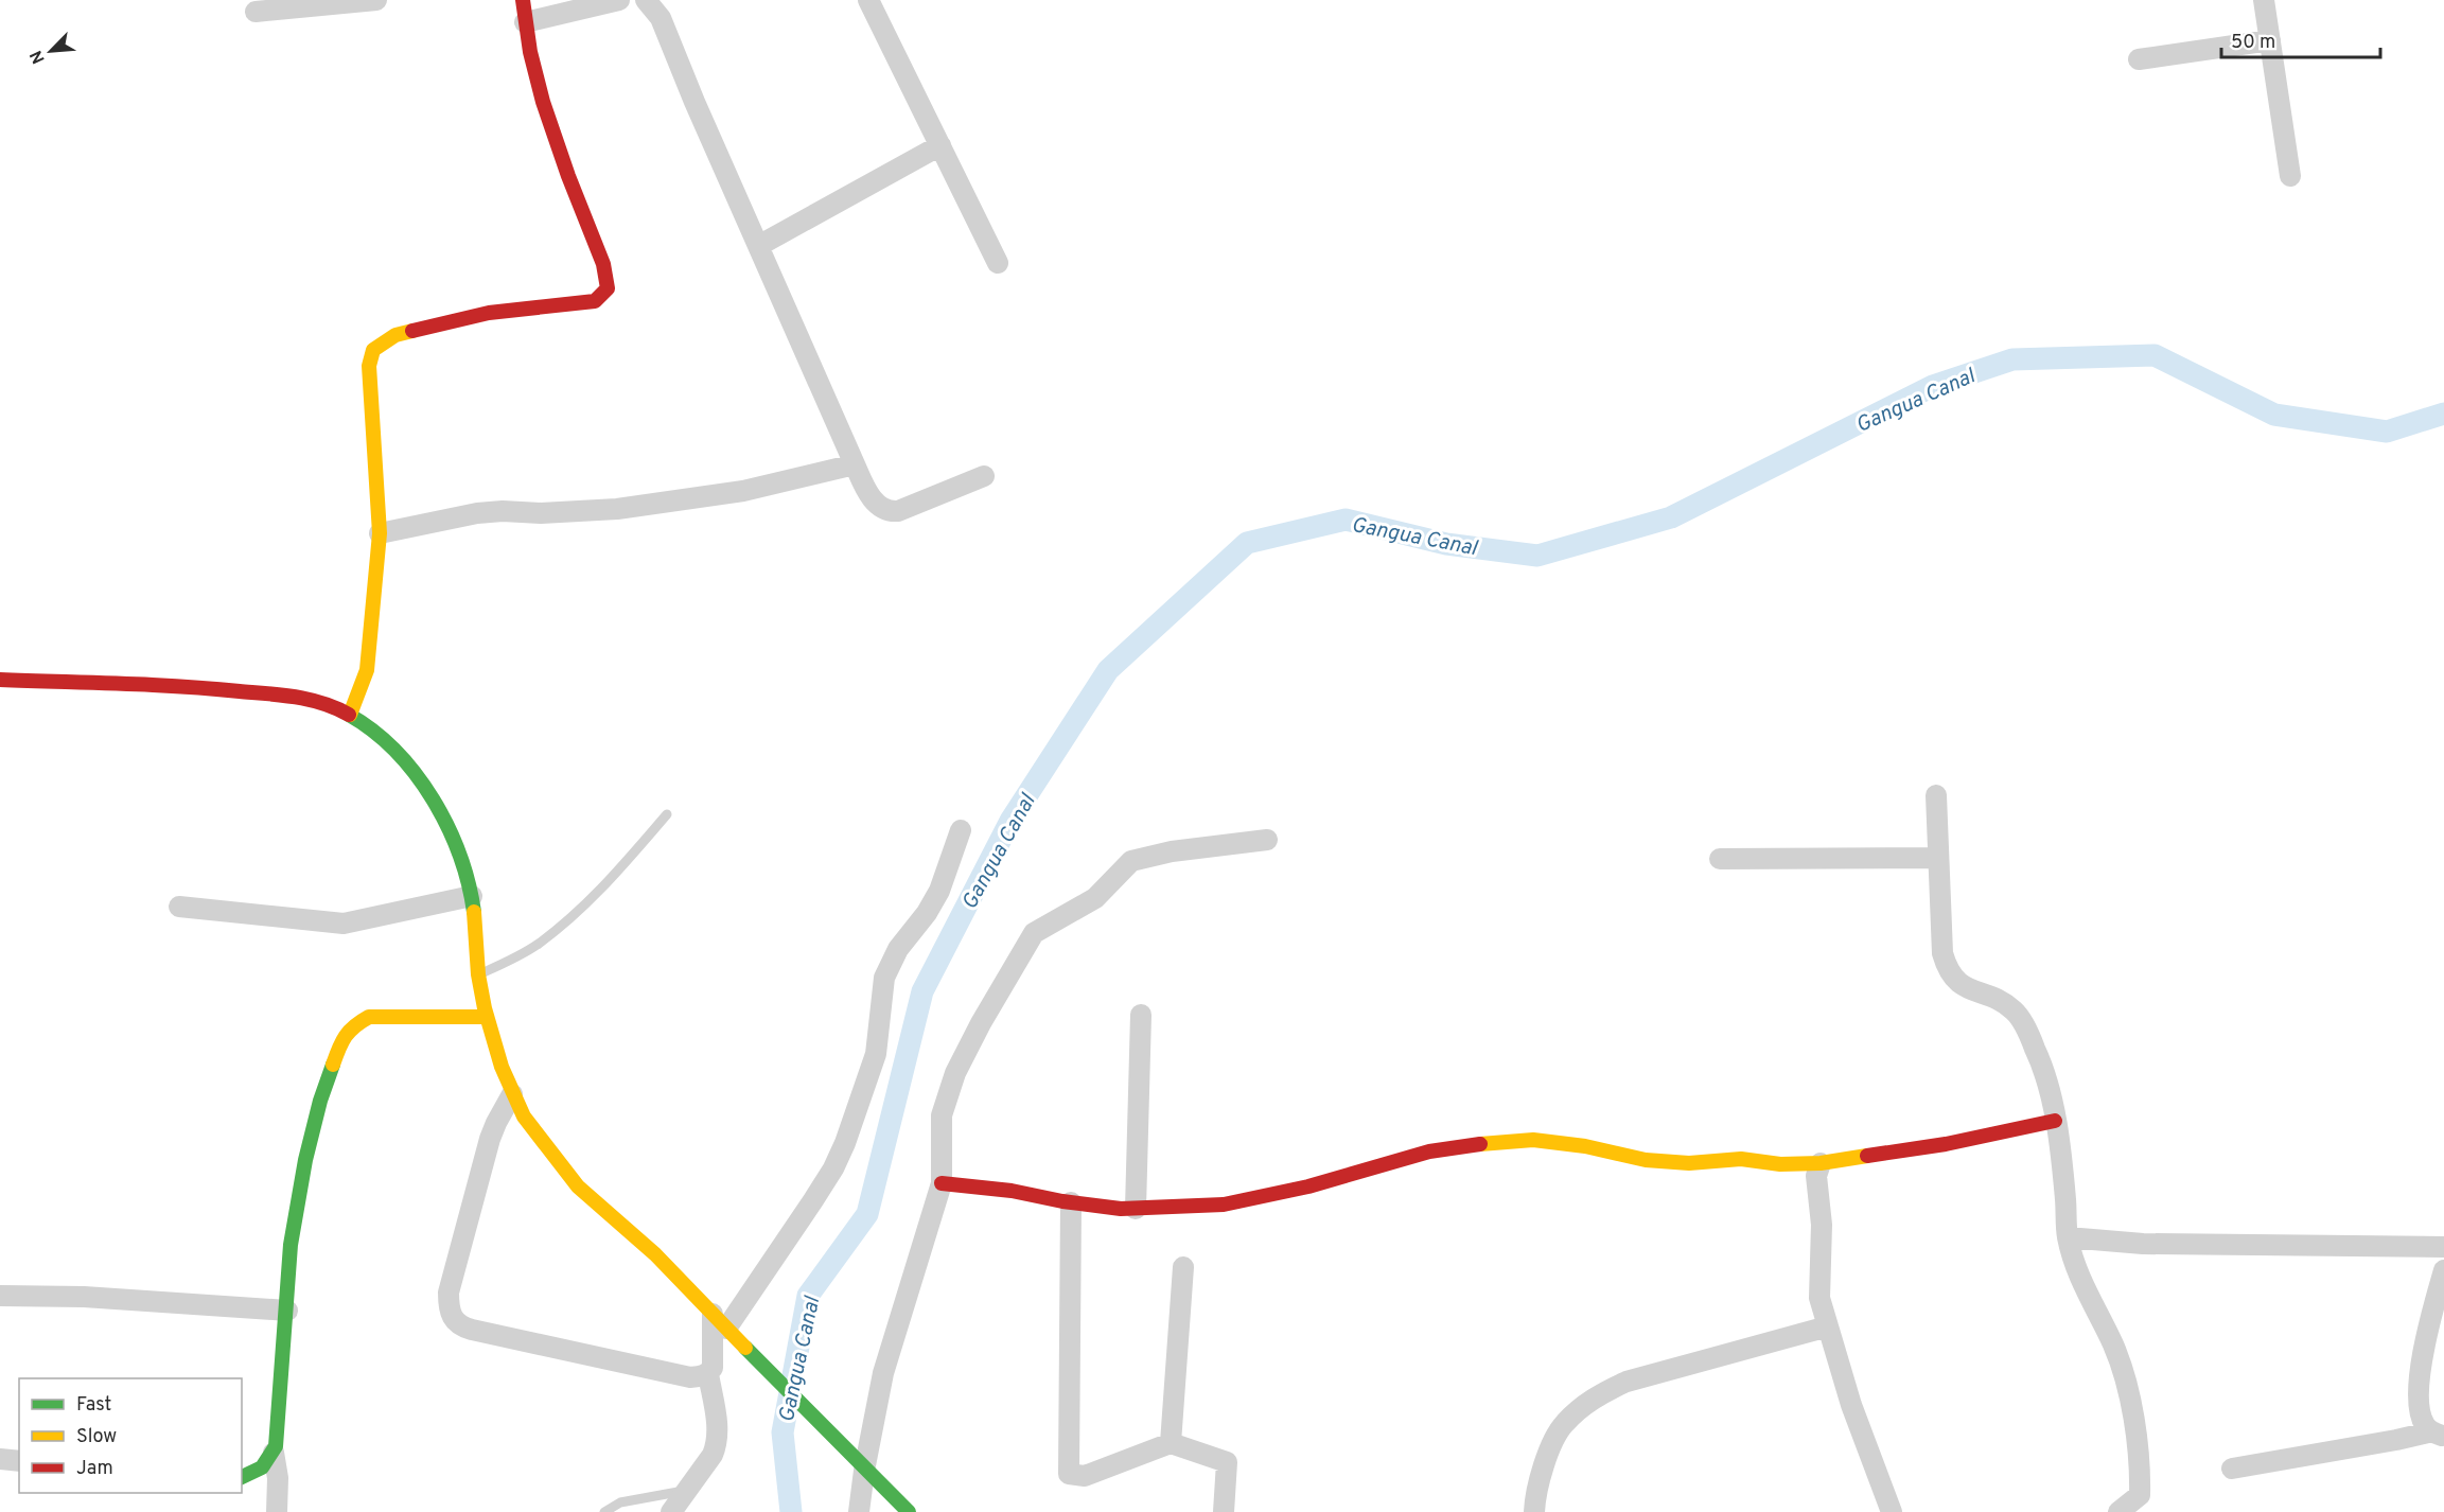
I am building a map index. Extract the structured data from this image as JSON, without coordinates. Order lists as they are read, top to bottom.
{
  "water": ["Gangua Canal"],
  "legend": ["Fast", "Slow", "Jam"],
  "scale_bar": "50 m",
  "north": "bottom left"
}
